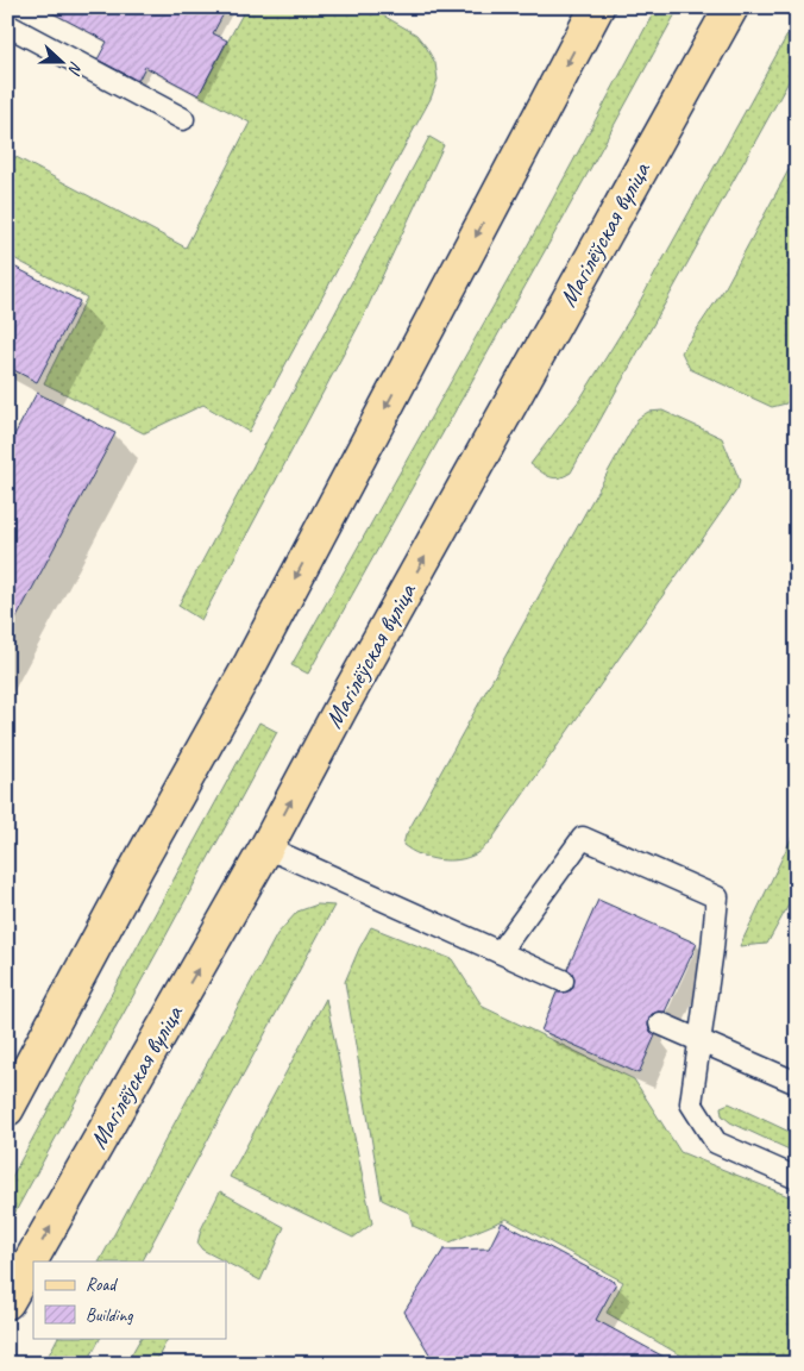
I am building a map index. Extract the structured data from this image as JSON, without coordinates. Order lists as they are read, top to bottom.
{
  "streets": {
    "main road": ["Магілёўская вуліца"]
  },
  "legend": ["Road", "Building"],
  "north": "right"
}
